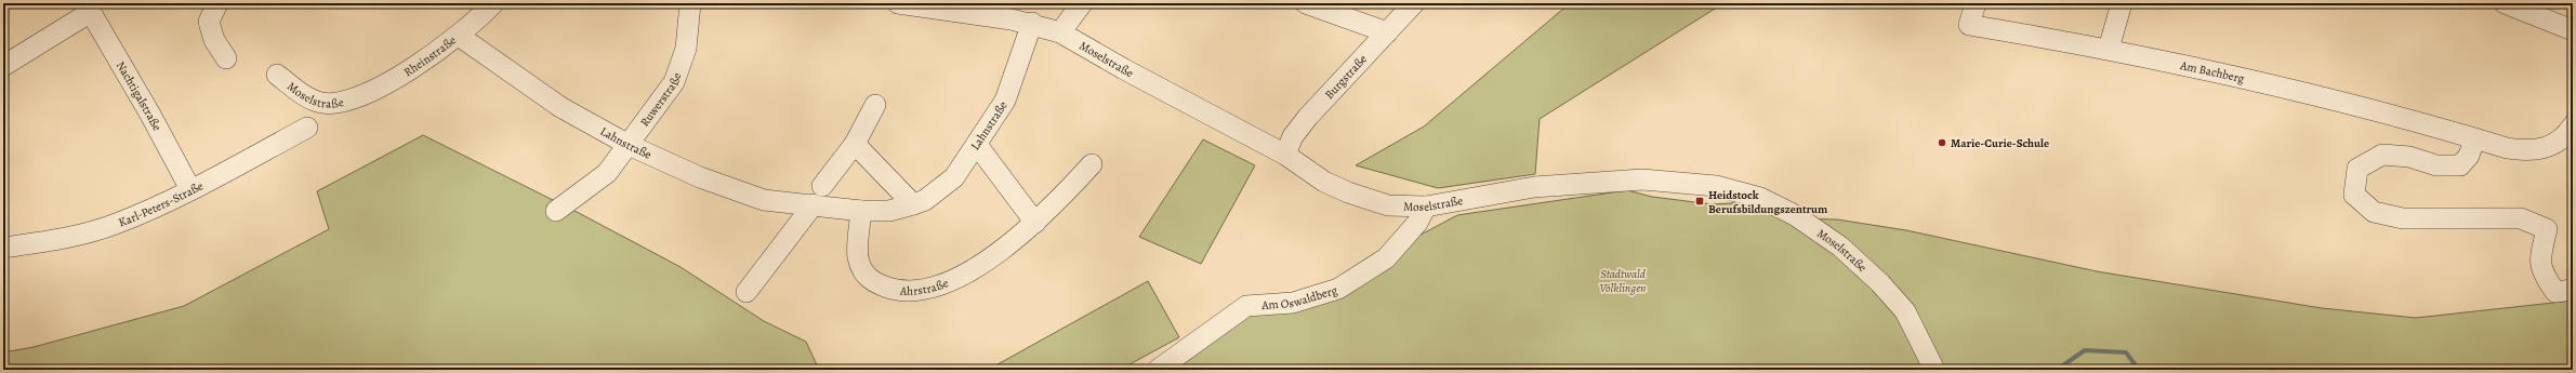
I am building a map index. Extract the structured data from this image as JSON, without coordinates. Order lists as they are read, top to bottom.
{
  "streets": {
    "street": [
      "Rheinstraße",
      "Moselstraße",
      "Am Bachberg",
      "Burgstraße",
      "Nachtigalstraße",
      "Ruwerstraße",
      "Lahnstraße",
      "Karl-Peters-Straße",
      "Ahrstraße",
      "Am Oswaldberg"
    ]
  },
  "crossings": [
    ["Rheinstraße", "Moselstraße"],
    ["Rheinstraße", "Lahnstraße"],
    ["Moselstraße", "Burgstraße"],
    ["Moselstraße", "Lahnstraße"],
    ["Moselstraße", "Am Oswaldberg"],
    ["Nachtigalstraße", "Karl-Peters-Straße"],
    ["Ruwerstraße", "Lahnstraße"],
    ["Lahnstraße", "Ahrstraße"]
  ],
  "parks": ["Stadtwald Völklingen"],
  "places": {
    "other": ["Marie-Curie-Schule"],
    "transit": ["Heidstock Berufsbildungszentrum"]
  }
}
